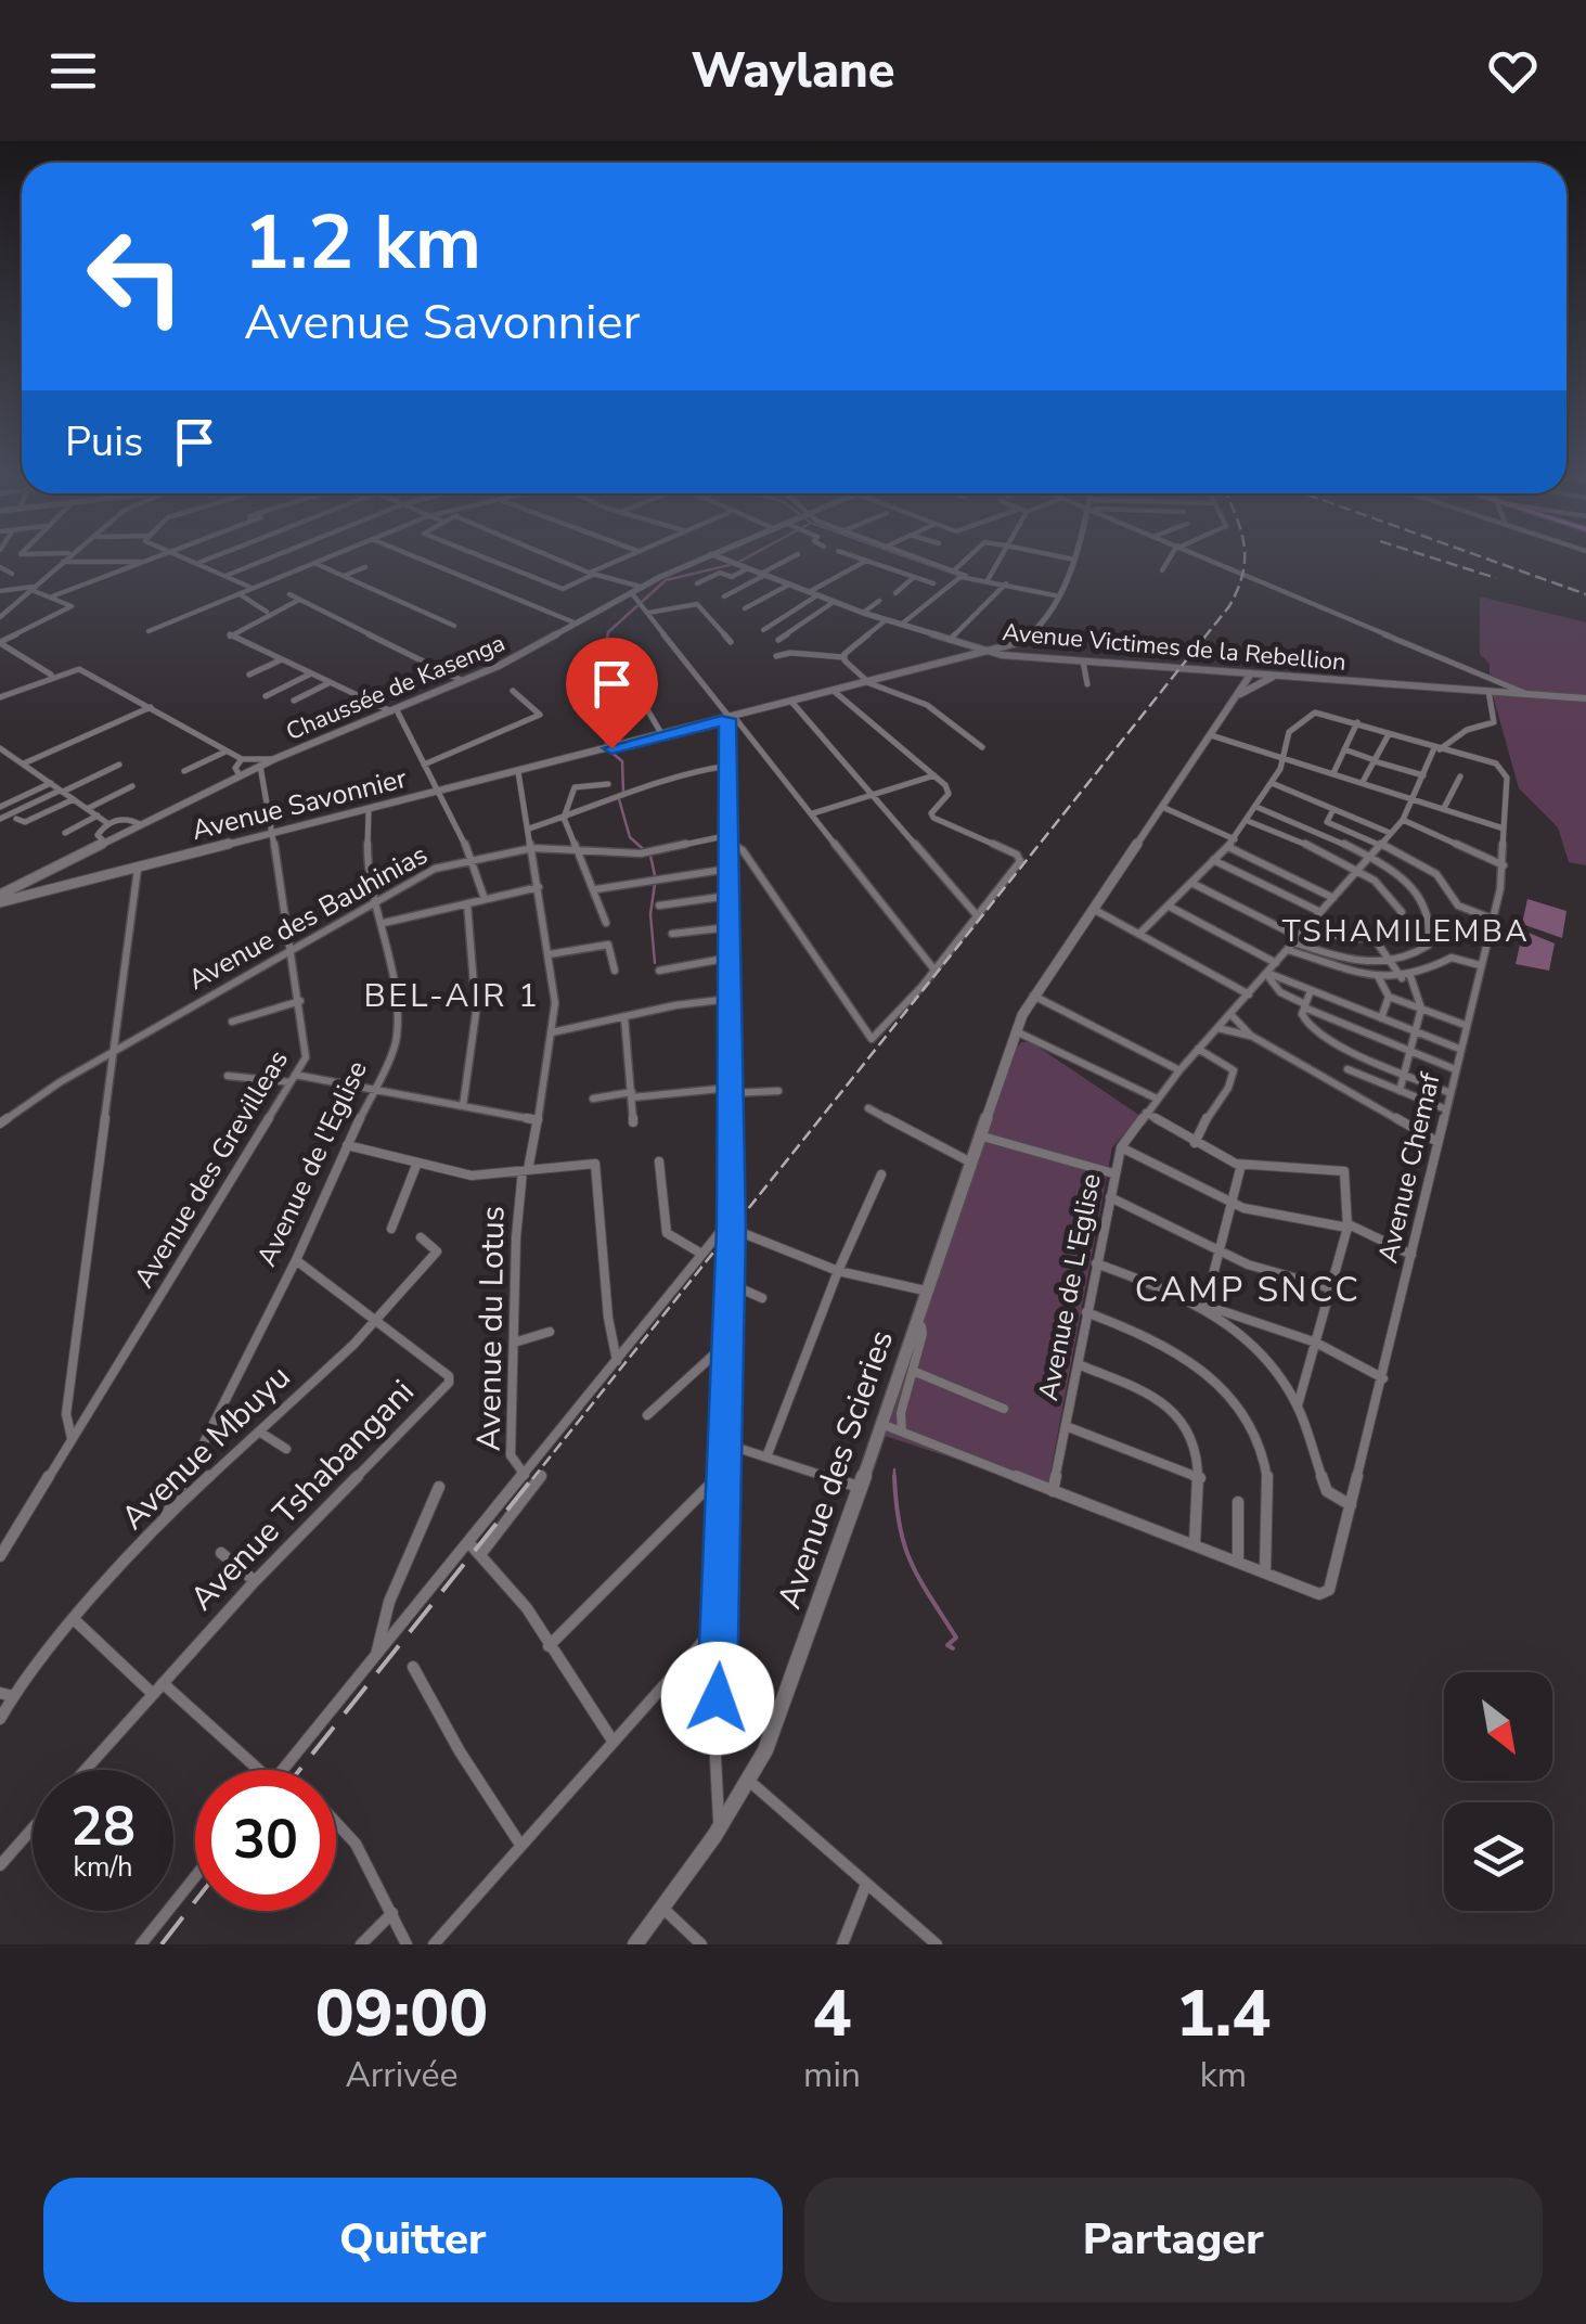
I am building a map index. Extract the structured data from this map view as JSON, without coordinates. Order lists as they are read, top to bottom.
{
  "streets": {
    "street": [
      "Avenue Victimes de la Rebellion",
      "Chaussée de Kasenga",
      "Avenue Savonnier",
      "Avenue des Bauhinias",
      "Avenue de l'Eglise",
      "Avenue Chemaf",
      "Avenue des Grevilleas",
      "Avenue de L'Eglise",
      "Avenue du Lotus",
      "Avenue Mbuyu",
      "Avenue des Scieries",
      "Avenue Tshabangani"
    ]
  },
  "crossings": [
    ["Avenue Victimes de la Rebellion", "Avenue Savonnier"],
    ["Avenue Victimes de la Rebellion", "Avenue des Scieries"],
    ["Chaussée de Kasenga", "Avenue Savonnier"],
    ["Chaussée de Kasenga", "Avenue des Grevilleas"],
    ["Avenue Savonnier", "Avenue de l'Eglise"],
    ["Avenue Savonnier", "Avenue des Grevilleas"],
    ["Avenue Savonnier", "Avenue du Lotus"],
    ["Avenue des Bauhinias", "Avenue de l'Eglise"],
    ["Avenue des Bauhinias", "Avenue des Grevilleas"],
    ["Avenue des Bauhinias", "Avenue du Lotus"],
    ["Avenue de l'Eglise", "Avenue Mbuyu"],
    ["Avenue de l'Eglise", "Avenue Tshabangani"],
    ["Avenue Chemaf", "Avenue de L'Eglise"],
    ["Avenue Chemaf", "Avenue des Scieries"],
    ["Avenue Mbuyu", "Avenue Tshabangani"]
  ],
  "districts": ["TSHAMILEMBA", "BEL-AIR 1", "CAMP SNCC"],
  "north": "bottom right",
  "page": {
    "header": "Waylane",
    "turn": ["1.2 km", "Avenue Savonnier"],
    "then": "Puis",
    "speed": "28 km/h",
    "limit": "30",
    "eta": [
      "09:00",
      "Arrivée",
      "4",
      "min",
      "1.4",
      "km"
    ],
    "buttons": ["Quitter", "Partager"]
  }
}
